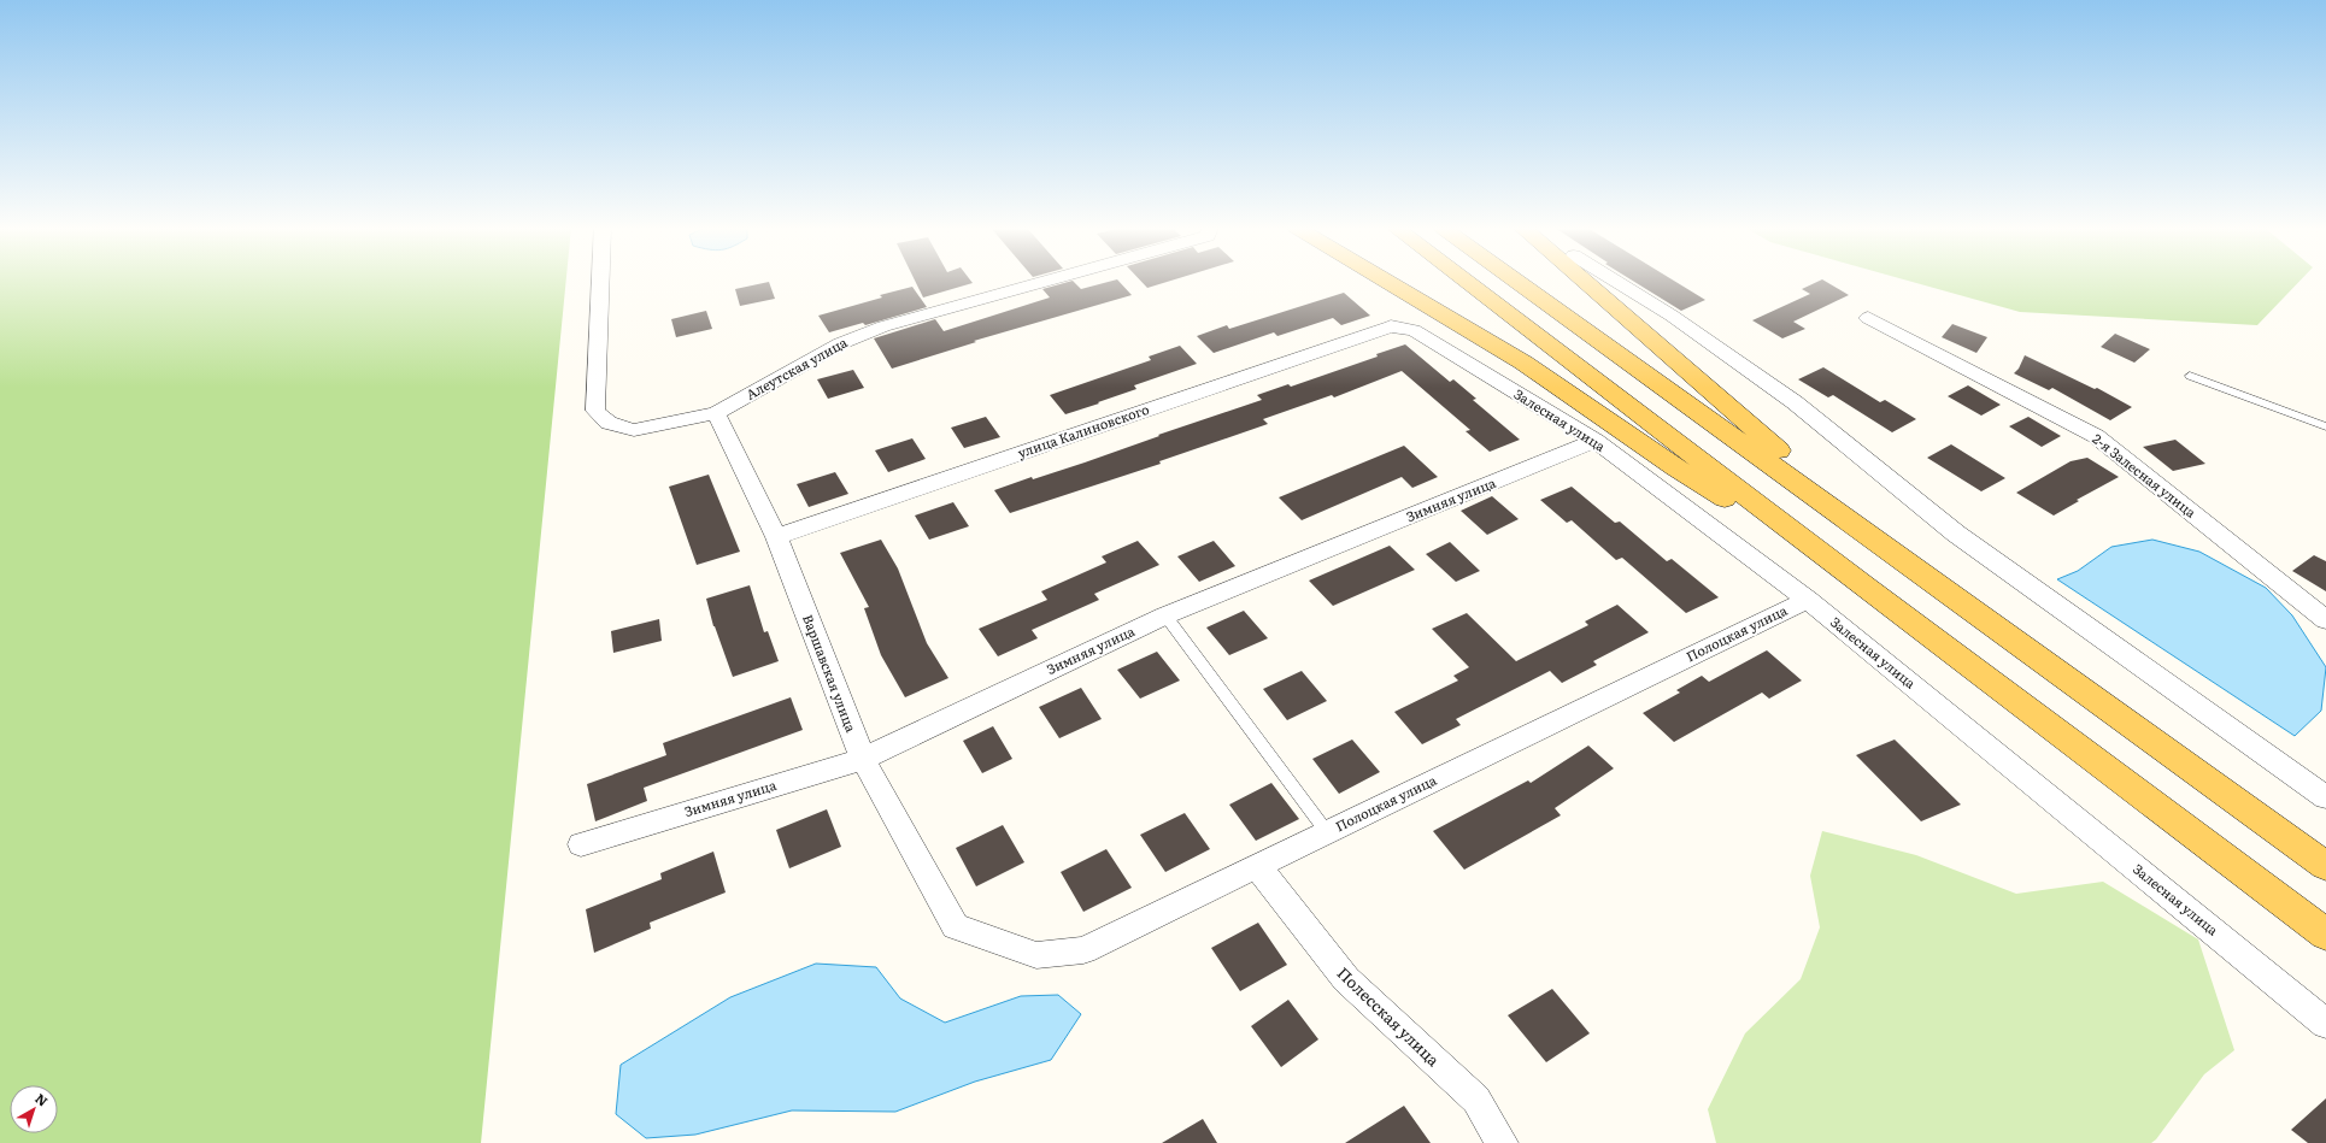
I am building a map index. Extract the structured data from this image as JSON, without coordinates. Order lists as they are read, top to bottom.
{
  "streets": {
    "street": [
      "Алеутская улица",
      "Залесная улица",
      "улица Калиновского",
      "2-я Залесная улица",
      "Зимняя улица",
      "Полоцкая улица",
      "Варшавская улица",
      "Полесская улица"
    ]
  },
  "crossings": [
    ["Алеутская улица", "Варшавская улица"],
    ["Залесная улица", "улица Калиновского"],
    ["Залесная улица", "Зимняя улица"],
    ["Залесная улица", "Полоцкая улица"],
    ["улица Калиновского", "Варшавская улица"],
    ["Зимняя улица", "Варшавская улица"],
    ["Полоцкая улица", "Варшавская улица"],
    ["Полоцкая улица", "Полесская улица"]
  ],
  "north": "top right"
}
